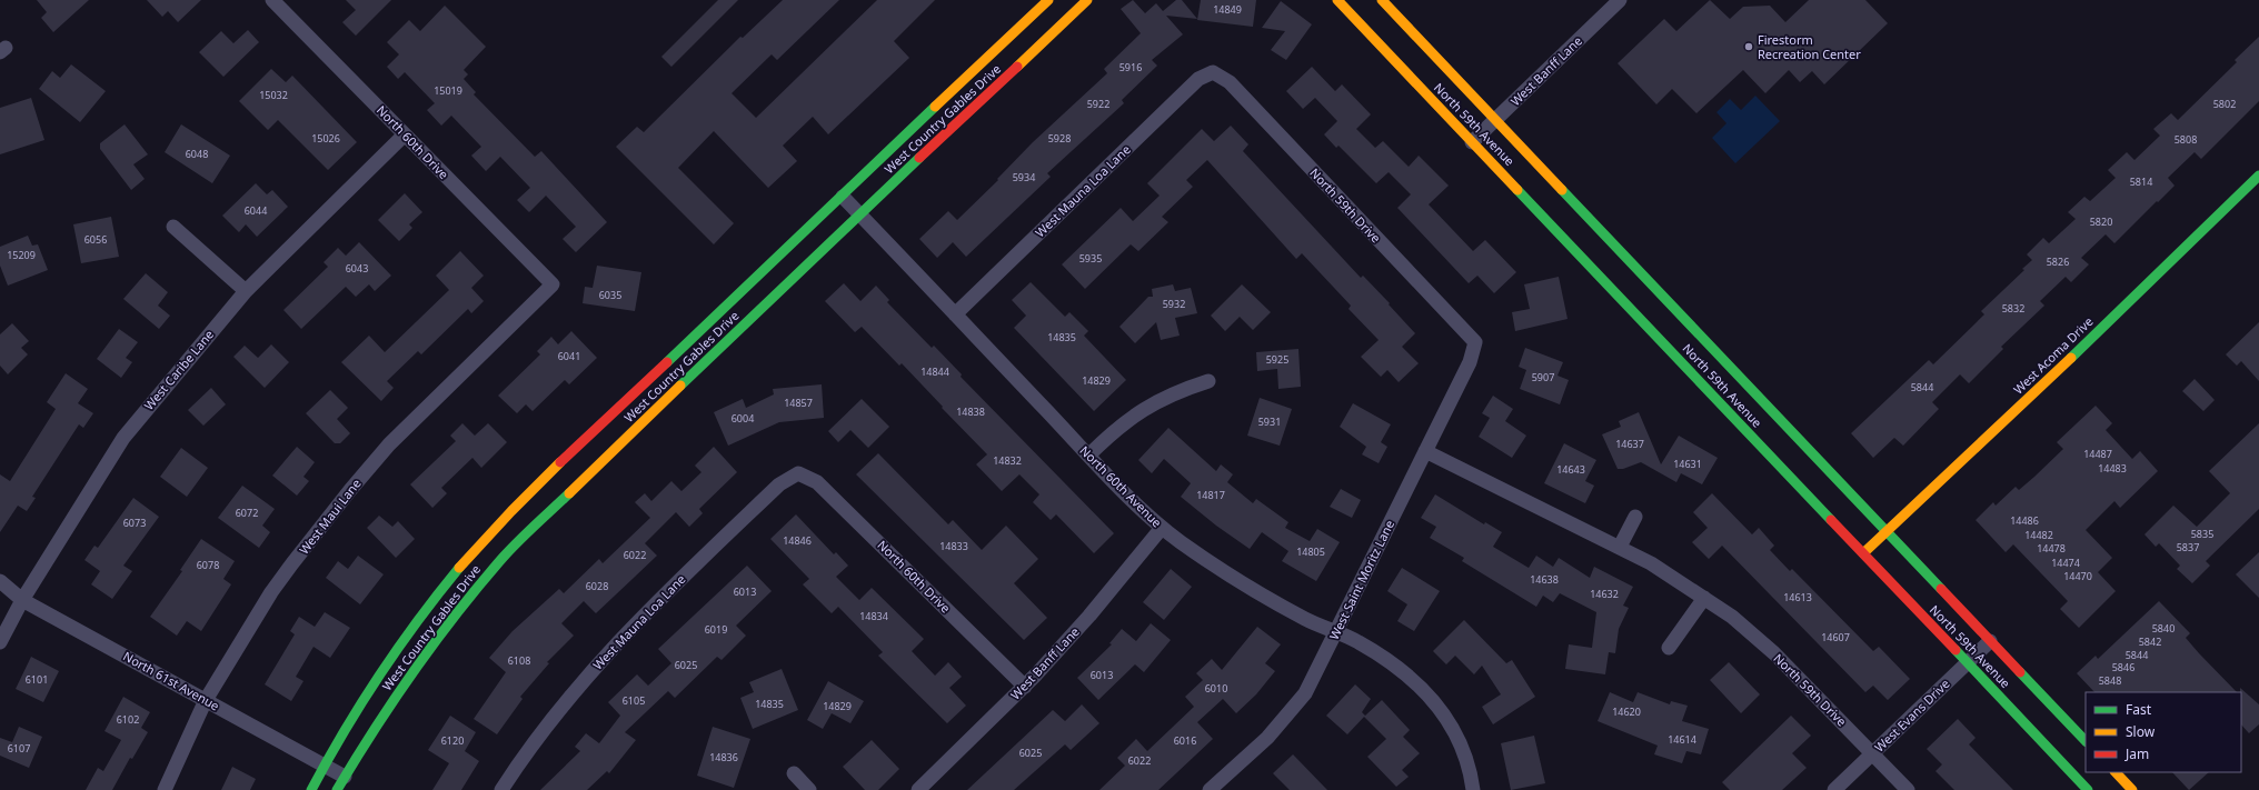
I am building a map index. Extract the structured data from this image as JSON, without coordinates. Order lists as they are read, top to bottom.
{
  "streets": {
    "street": [
      "West Banff Lane",
      "West Country Gables Drive",
      "North 59th Avenue",
      "North 60th Drive",
      "West Mauna Loa Lane",
      "North 59th Drive",
      "West Acoma Drive",
      "West Caribe Lane",
      "North 60th Avenue",
      "West Maui Lane",
      "West Saint Moritz Lane",
      "North 61st Avenue",
      "West Evans Drive"
    ]
  },
  "crossings": [
    ["West Banff Lane", "North 59th Avenue"],
    ["West Banff Lane", "North 60th Drive"],
    ["West Banff Lane", "North 60th Avenue"],
    ["West Country Gables Drive", "North 60th Avenue"],
    ["West Country Gables Drive", "North 61st Avenue"],
    ["North 59th Avenue", "West Acoma Drive"],
    ["North 59th Avenue", "West Evans Drive"],
    ["North 60th Drive", "West Mauna Loa Lane"],
    ["North 60th Drive", "West Caribe Lane"],
    ["North 60th Drive", "West Maui Lane"],
    ["West Mauna Loa Lane", "North 59th Drive"],
    ["West Mauna Loa Lane", "North 60th Avenue"],
    ["North 59th Drive", "West Saint Moritz Lane"],
    ["North 59th Drive", "West Evans Drive"],
    ["West Caribe Lane", "North 61st Avenue"],
    ["North 60th Avenue", "West Saint Moritz Lane"],
    ["West Maui Lane", "North 61st Avenue"]
  ],
  "places": ["Firestorm Recreation Center"],
  "house_numbers": [
    "14849",
    "5916",
    "15019",
    "15032",
    "5922",
    "5802",
    "15026",
    "5928",
    "5808",
    "6048",
    "5934",
    "5814",
    "6044",
    "5820",
    "6056",
    "15209",
    "5935",
    "5826",
    "6043",
    "6035",
    "5932",
    "5832",
    "14835",
    "6041",
    "5925",
    "14844",
    "5907",
    "14829",
    "5844",
    "14857",
    "14838",
    "6004",
    "5931",
    "14637",
    "14487",
    "14832",
    "14631",
    "14483",
    "14643",
    "14817",
    "6072",
    "14486",
    "6073",
    "5835",
    "14482",
    "14846",
    "14833",
    "5837",
    "14478",
    "14805",
    "6022",
    "14474",
    "6078",
    "14470",
    "14638",
    "6028",
    "6013",
    "14632",
    "14613",
    "14834",
    "5840",
    "6019",
    "14607",
    "5842",
    "5844",
    "6108",
    "6025",
    "5846",
    "6013",
    "6101",
    "5848",
    "6010",
    "6105",
    "14835",
    "14829",
    "14620",
    "6102",
    "14614",
    "6120",
    "6016",
    "6107",
    "6025",
    "14836",
    "6022"
  ],
  "legend": ["Fast", "Slow", "Jam"]
}
